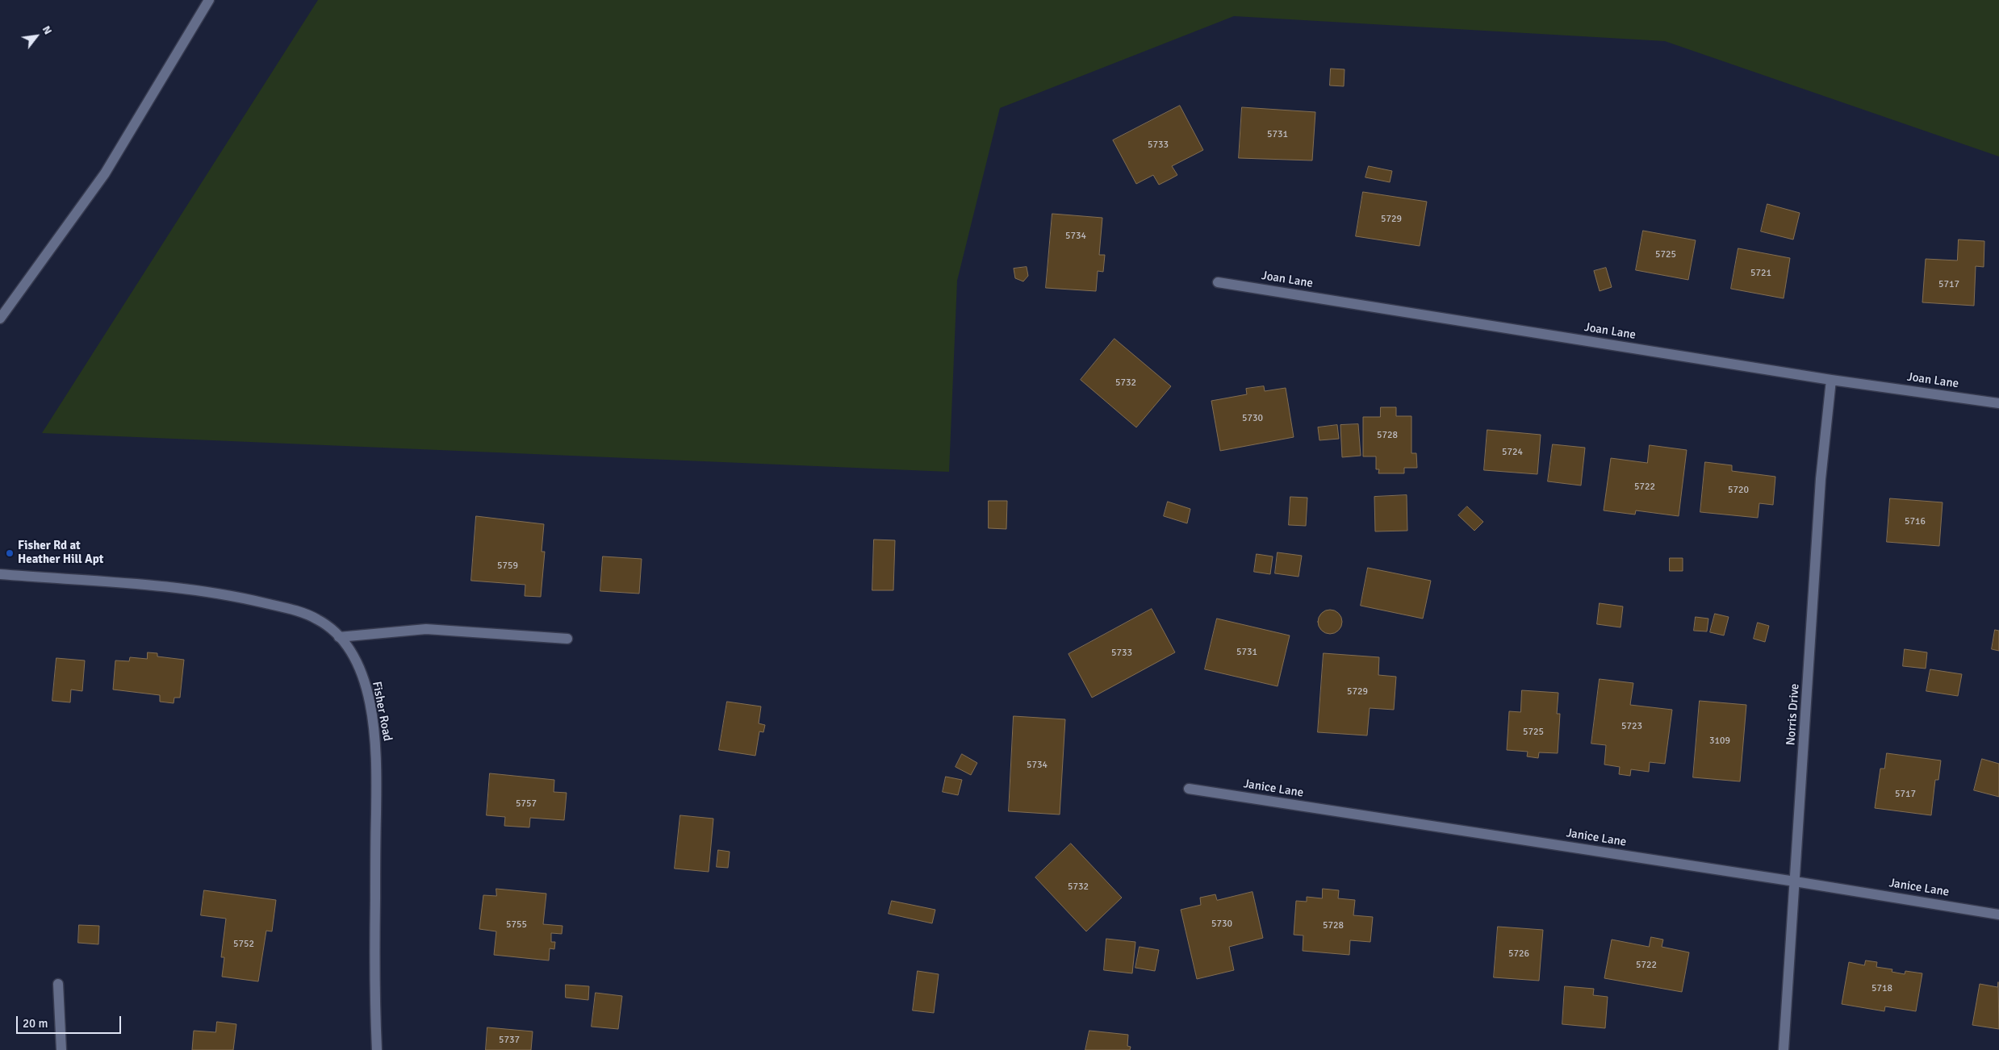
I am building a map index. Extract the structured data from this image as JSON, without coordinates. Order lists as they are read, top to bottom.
{
  "streets": {
    "street": [
      "Joan Lane",
      "Fisher Road",
      "Norris Drive",
      "Janice Lane"
    ]
  },
  "crossings": [
    ["Joan Lane", "Norris Drive"],
    ["Norris Drive", "Janice Lane"]
  ],
  "places": ["Fisher Rd at Heather Hill Apt"],
  "house_numbers": [
    "5731",
    "5733",
    "5729",
    "5734",
    "5725",
    "5721",
    "5717",
    "5732",
    "5730",
    "5728",
    "5724",
    "5722",
    "5720",
    "5716",
    "5759",
    "5731",
    "5733",
    "5729",
    "5723",
    "5725",
    "3109",
    "5734",
    "5717",
    "5757",
    "5732",
    "5730",
    "5755",
    "5728",
    "5752",
    "5726",
    "5722",
    "5718",
    "5737"
  ],
  "scale_bar": "20 m",
  "north": "top right"
}
